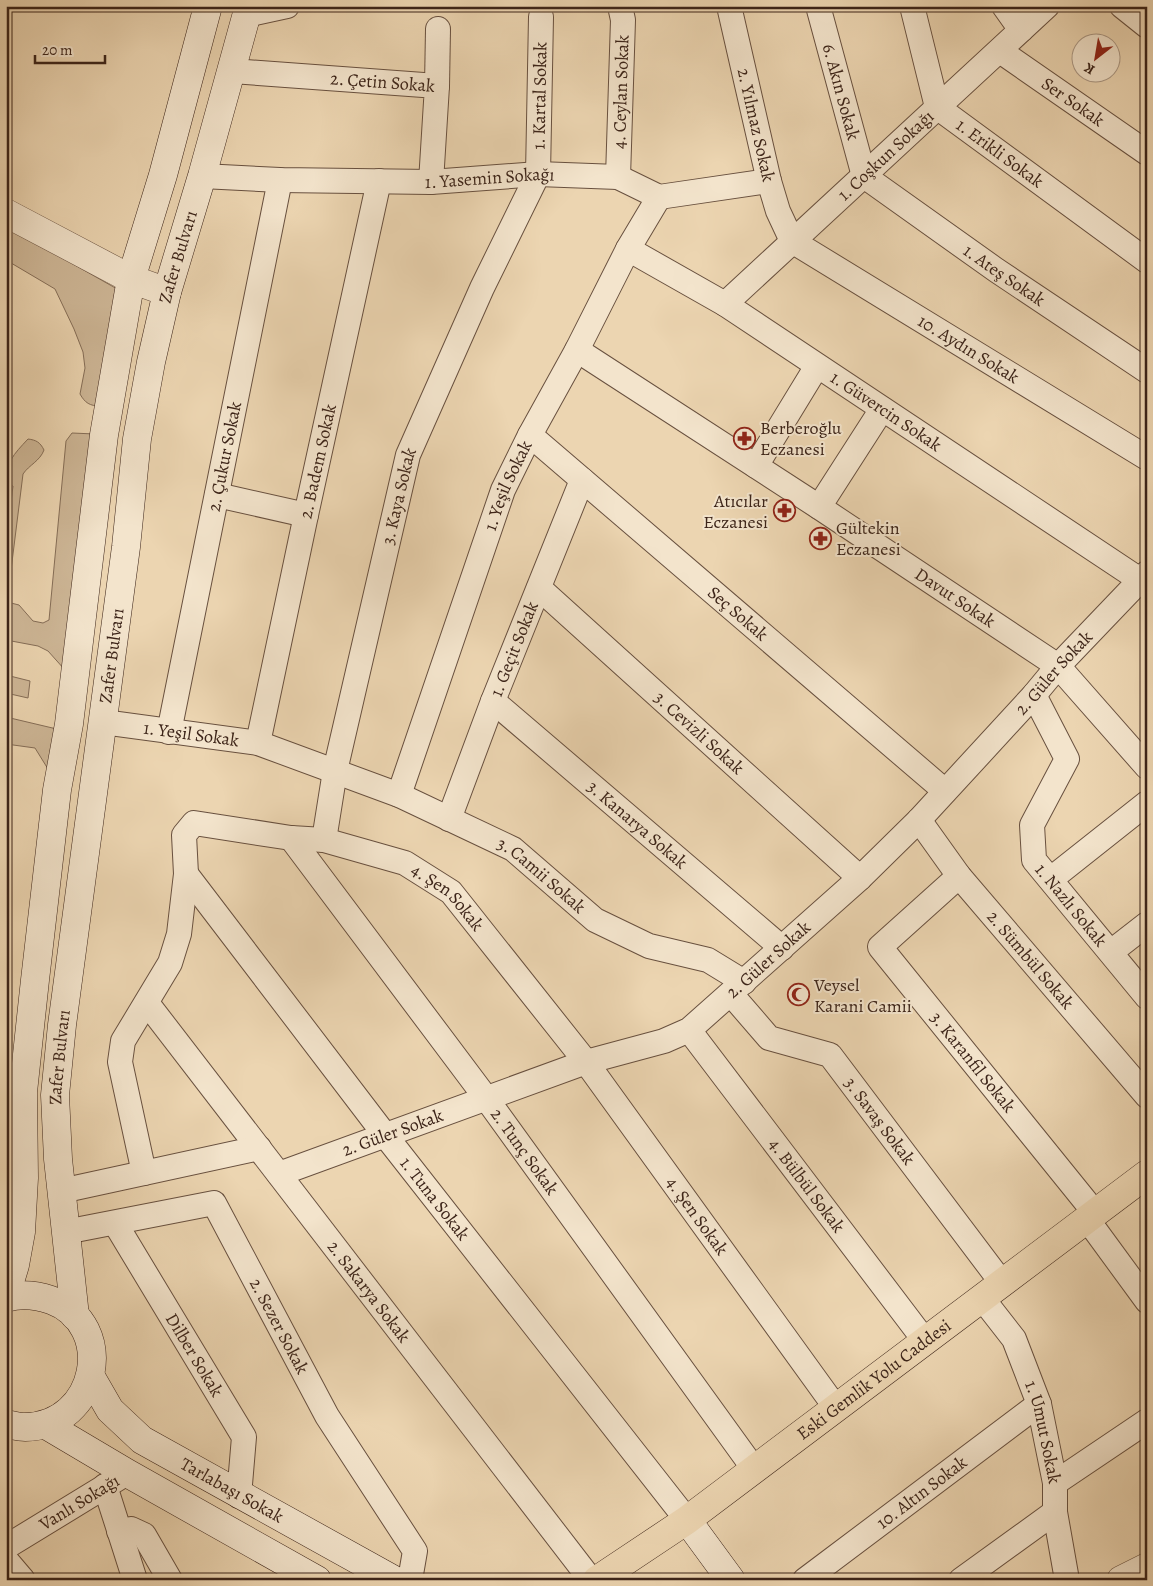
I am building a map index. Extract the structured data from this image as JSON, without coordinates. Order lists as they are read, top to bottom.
{
  "streets": {
    "main road": ["Zafer Bulvarı", "Eski Gemlik Yolu Caddesi", "Tarlabaşı Sokak"],
    "street": [
      "2. Çetin Sokak",
      "4. Ceylan Sokak",
      "6. Akın Sokak",
      "1. Kartal Sokak",
      "Ser Sokak",
      "2. Yılmaz Sokak",
      "1. Erikli Sokak",
      "1. Coşkun Sokağı",
      "1. Yasemin Sokağı",
      "1. Ateş Sokak",
      "10. Aydın Sokak",
      "1. Güvercin Sokak",
      "2. Çukur Sokak",
      "2. Badem Sokak",
      "1. Yeşil Sokak",
      "3. Kaya Sokak",
      "Davut Sokak",
      "Seç Sokak",
      "1. Geçit Sokak",
      "2. Güler Sokak",
      "3. Cevizli Sokak",
      "3. Kanarya Sokak",
      "3. Camii Sokak",
      "4. Şen Sokak",
      "1. Nazlı Sokak",
      "2. Sümbül Sokak",
      "3. Karanfil Sokak",
      "3. Savaş Sokak",
      "2. Tunç Sokak",
      "4. Bülbül Sokak",
      "1. Tuna Sokak",
      "2. Sakarya Sokak",
      "2. Sezer Sokak",
      "Dilber Sokak",
      "1. Umut Sokak",
      "10. Altın Sokak",
      "Vanlı Sokağı"
    ]
  },
  "crossings": [
    ["2. Çetin Sokak", "1. Yasemin Sokağı"],
    ["2. Çetin Sokak", "Zafer Bulvarı"],
    ["4. Ceylan Sokak", "1. Yasemin Sokağı"],
    ["6. Akın Sokak", "1. Coşkun Sokağı"],
    ["6. Akın Sokak", "1. Ateş Sokak"],
    ["1. Kartal Sokak", "1. Yasemin Sokağı"],
    ["1. Kartal Sokak", "3. Kaya Sokak"],
    ["Ser Sokak", "1. Coşkun Sokağı"],
    ["2. Yılmaz Sokak", "1. Coşkun Sokağı"],
    ["2. Yılmaz Sokak", "10. Aydın Sokak"],
    ["1. Erikli Sokak", "1. Coşkun Sokağı"],
    ["1. Coşkun Sokağı", "1. Ateş Sokak"],
    ["1. Coşkun Sokağı", "10. Aydın Sokak"],
    ["1. Coşkun Sokağı", "1. Güvercin Sokak"],
    ["1. Yasemin Sokağı", "Zafer Bulvarı"],
    ["1. Yasemin Sokağı", "2. Çukur Sokak"],
    ["1. Yasemin Sokağı", "2. Badem Sokak"],
    ["1. Yasemin Sokağı", "1. Yeşil Sokak"],
    ["1. Yasemin Sokağı", "3. Kaya Sokak"],
    ["Zafer Bulvarı", "1. Yeşil Sokak"],
    ["Zafer Bulvarı", "2. Sezer Sokak"],
    ["1. Güvercin Sokak", "1. Yeşil Sokak"],
    ["1. Güvercin Sokak", "2. Güler Sokak"],
    ["2. Çukur Sokak", "1. Yeşil Sokak"],
    ["2. Badem Sokak", "1. Yeşil Sokak"],
    ["1. Yeşil Sokak", "3. Kaya Sokak"],
    ["1. Yeşil Sokak", "Davut Sokak"],
    ["1. Yeşil Sokak", "Seç Sokak"],
    ["1. Yeşil Sokak", "3. Camii Sokak"],
    ["3. Kaya Sokak", "3. Camii Sokak"],
    ["3. Kaya Sokak", "4. Şen Sokak"],
    ["Davut Sokak", "2. Güler Sokak"],
    ["Seç Sokak", "1. Geçit Sokak"],
    ["Seç Sokak", "2. Güler Sokak"],
    ["1. Geçit Sokak", "3. Cevizli Sokak"],
    ["1. Geçit Sokak", "3. Kanarya Sokak"],
    ["1. Geçit Sokak", "3. Camii Sokak"],
    ["2. Güler Sokak", "3. Cevizli Sokak"],
    ["2. Güler Sokak", "3. Kanarya Sokak"],
    ["2. Güler Sokak", "3. Camii Sokak"],
    ["2. Güler Sokak", "4. Şen Sokak"],
    ["2. Güler Sokak", "1. Nazlı Sokak"],
    ["2. Güler Sokak", "2. Sümbül Sokak"],
    ["2. Güler Sokak", "3. Savaş Sokak"],
    ["2. Güler Sokak", "2. Tunç Sokak"],
    ["2. Güler Sokak", "4. Bülbül Sokak"],
    ["2. Güler Sokak", "1. Tuna Sokak"],
    ["2. Güler Sokak", "2. Sakarya Sokak"],
    ["3. Camii Sokak", "3. Savaş Sokak"],
    ["4. Şen Sokak", "2. Tunç Sokak"],
    ["4. Şen Sokak", "1. Tuna Sokak"],
    ["4. Şen Sokak", "2. Sakarya Sokak"],
    ["4. Şen Sokak", "Eski Gemlik Yolu Caddesi"],
    ["2. Sümbül Sokak", "3. Karanfil Sokak"],
    ["3. Karanfil Sokak", "Eski Gemlik Yolu Caddesi"],
    ["3. Savaş Sokak", "Eski Gemlik Yolu Caddesi"],
    ["3. Savaş Sokak", "1. Umut Sokak"],
    ["2. Tunç Sokak", "Eski Gemlik Yolu Caddesi"],
    ["4. Bülbül Sokak", "Eski Gemlik Yolu Caddesi"],
    ["1. Tuna Sokak", "Eski Gemlik Yolu Caddesi"],
    ["2. Sezer Sokak", "Dilber Sokak"],
    ["Dilber Sokak", "Tarlabaşı Sokak"],
    ["Eski Gemlik Yolu Caddesi", "1. Umut Sokak"],
    ["1. Umut Sokak", "10. Altın Sokak"]
  ],
  "places": {
    "pharmacy": ["Berberoğlu Eczanesi", "Atıcılar Eczanesi", "Gültekin Eczanesi"],
    "mosque": ["Veysel Karani Camii"]
  },
  "scale_bar": "20 m",
  "north": "bottom left"
}
